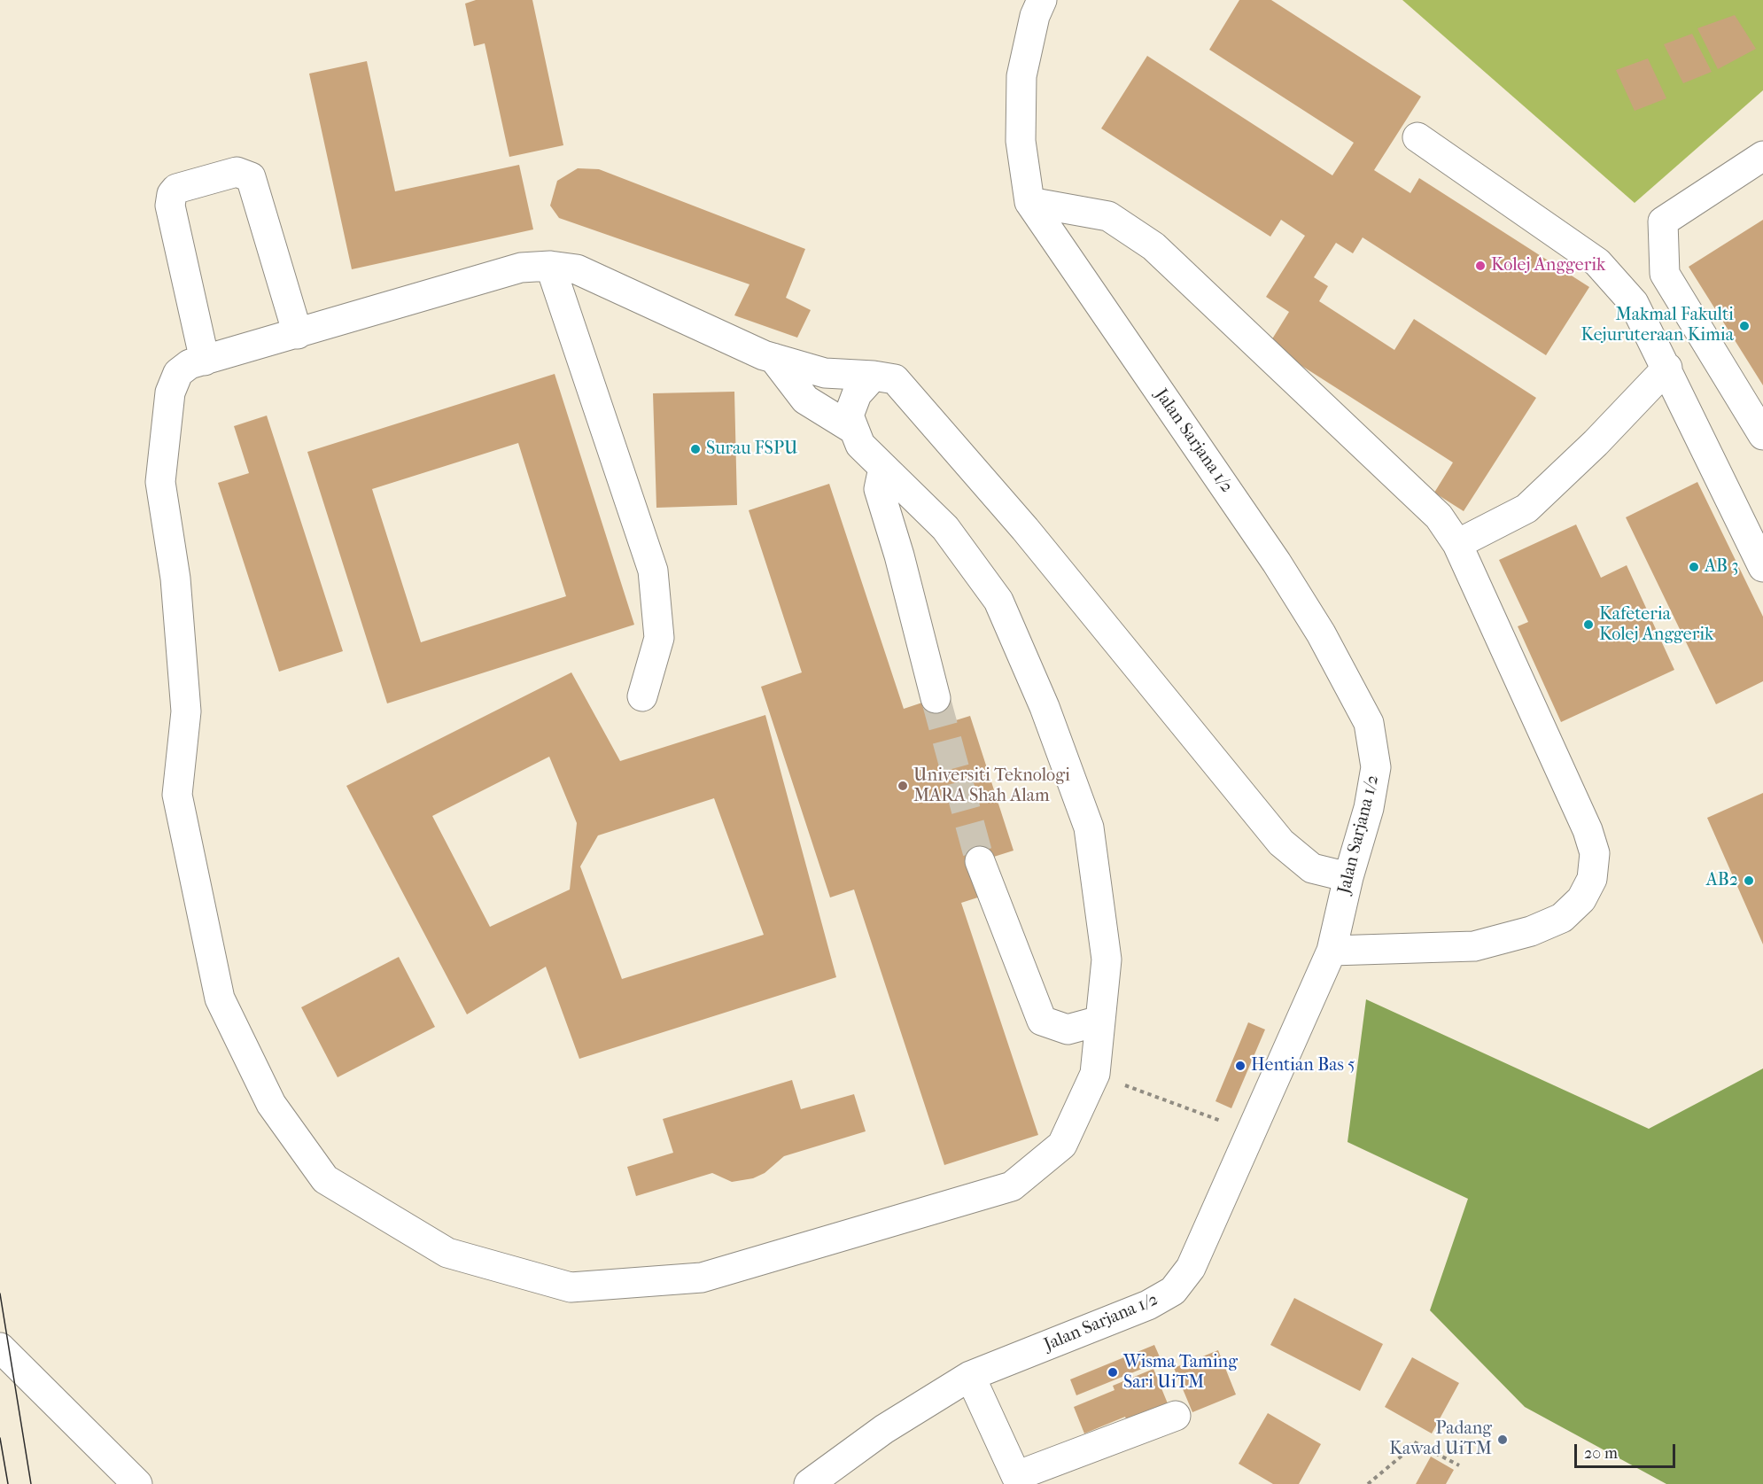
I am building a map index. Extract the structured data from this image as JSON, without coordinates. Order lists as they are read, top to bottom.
{
  "streets": {
    "street": ["Jalan Sarjana 1/2"]
  },
  "places": [
    "Kolej Anggerik",
    "Makmal Fakulti Kejuruteraan Kimia",
    "Surau FSPU",
    "AB 3",
    "Kafeteria Kolej Anggerik",
    "Universiti Teknologi MARA Shah Alam",
    "AB2",
    "Hentian Bas 5",
    "Wisma Taming Sari UiTM",
    "Padang Kawad UiTM"
  ],
  "scale_bar": "20 m"
}
